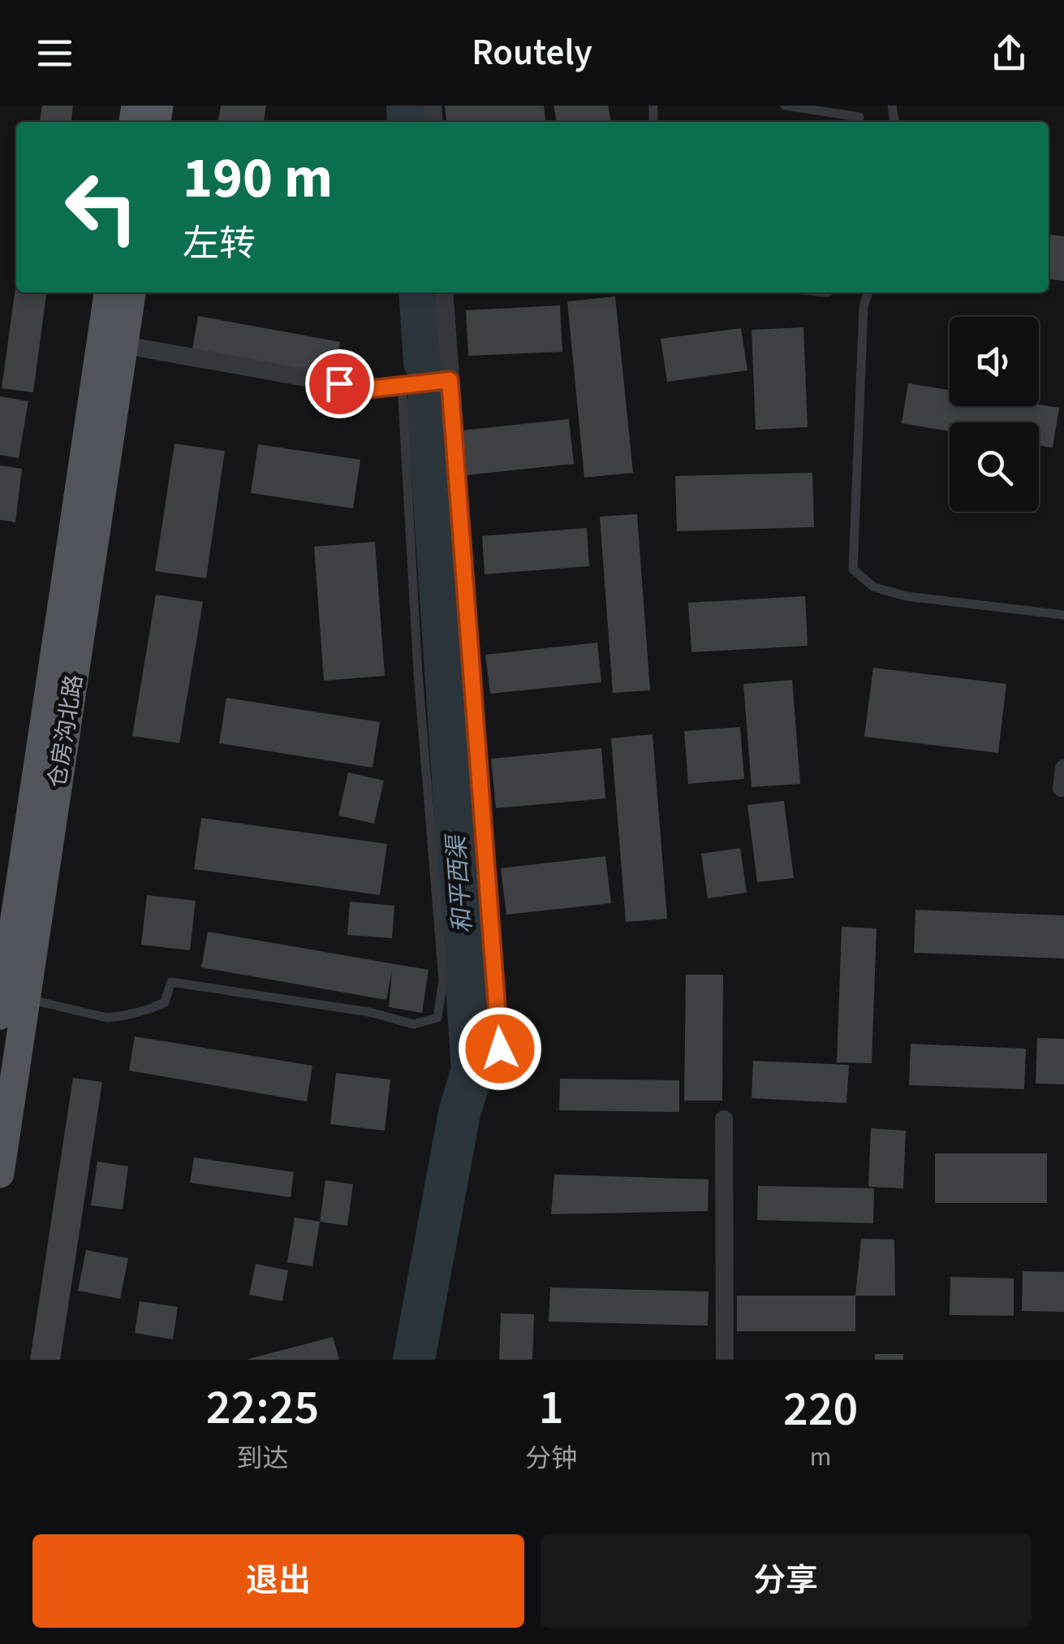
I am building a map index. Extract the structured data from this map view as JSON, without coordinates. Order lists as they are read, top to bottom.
{
  "streets": {
    "main road": ["仓房沟北路"]
  },
  "water": ["和平西渠"],
  "page": {
    "header": "Routely",
    "turn": ["190 m", "左转"],
    "eta": [
      "22:25",
      "到达",
      "1",
      "分钟",
      "220",
      "m"
    ],
    "buttons": ["退出", "分享"]
  }
}
